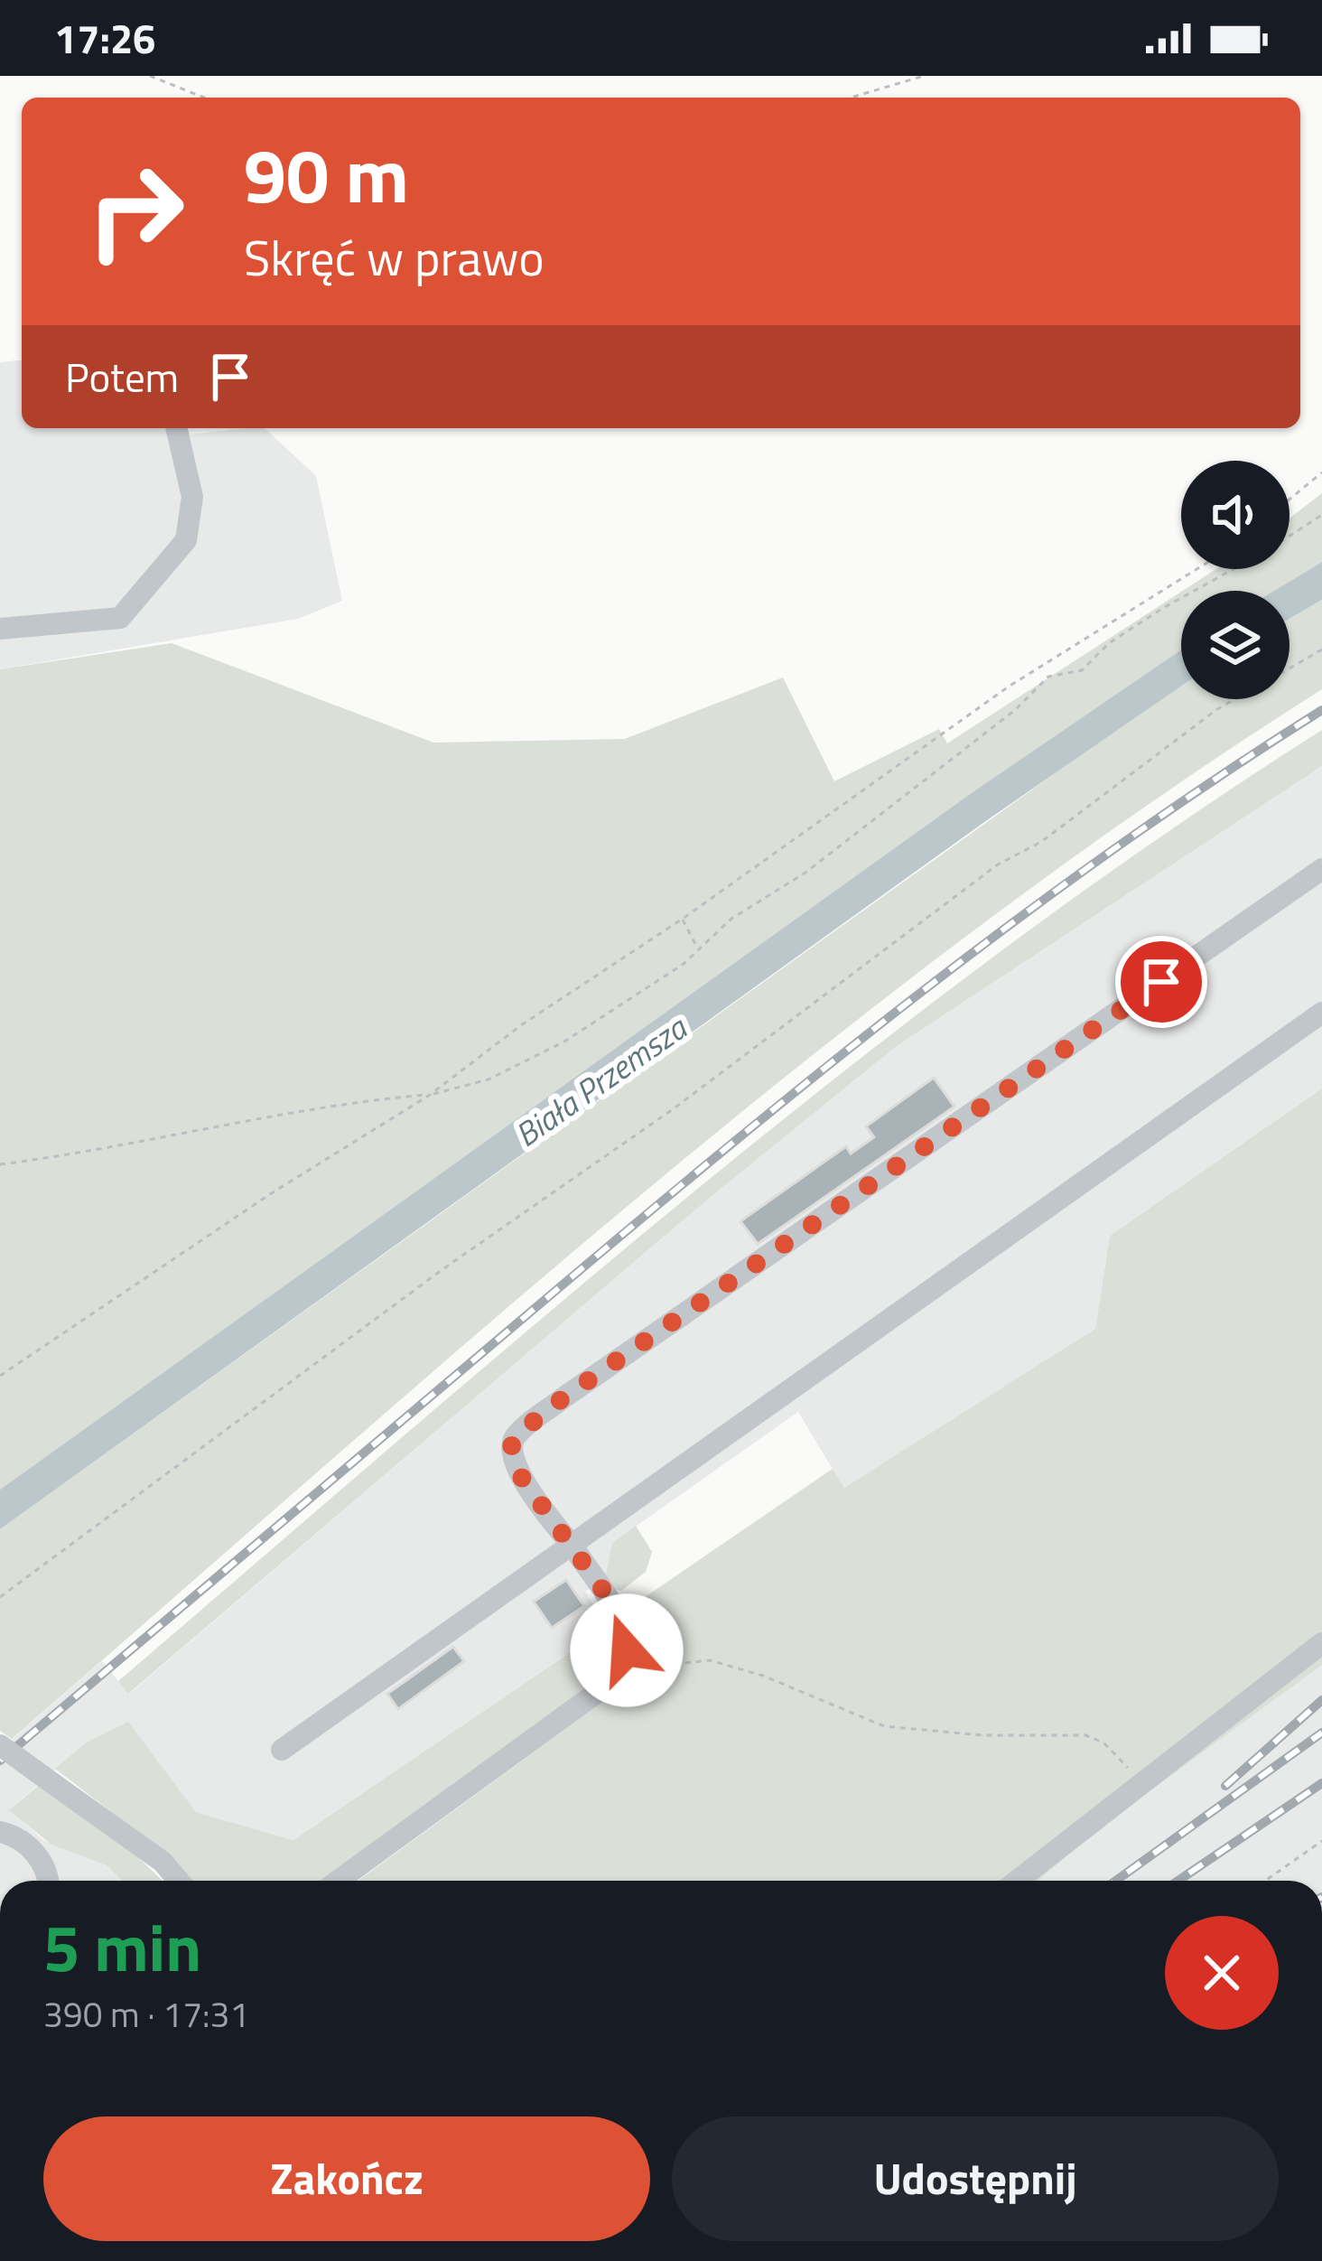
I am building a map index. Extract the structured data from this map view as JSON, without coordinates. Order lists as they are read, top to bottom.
{
  "water": ["Biała Przemsza"],
  "page": {
    "status": "17:26",
    "turn": ["90 m", "Skręć w prawo"],
    "then": "Potem",
    "heading": ["5 min", "390 m · 17:31"],
    "buttons": ["Zakończ", "Udostępnij"]
  }
}
